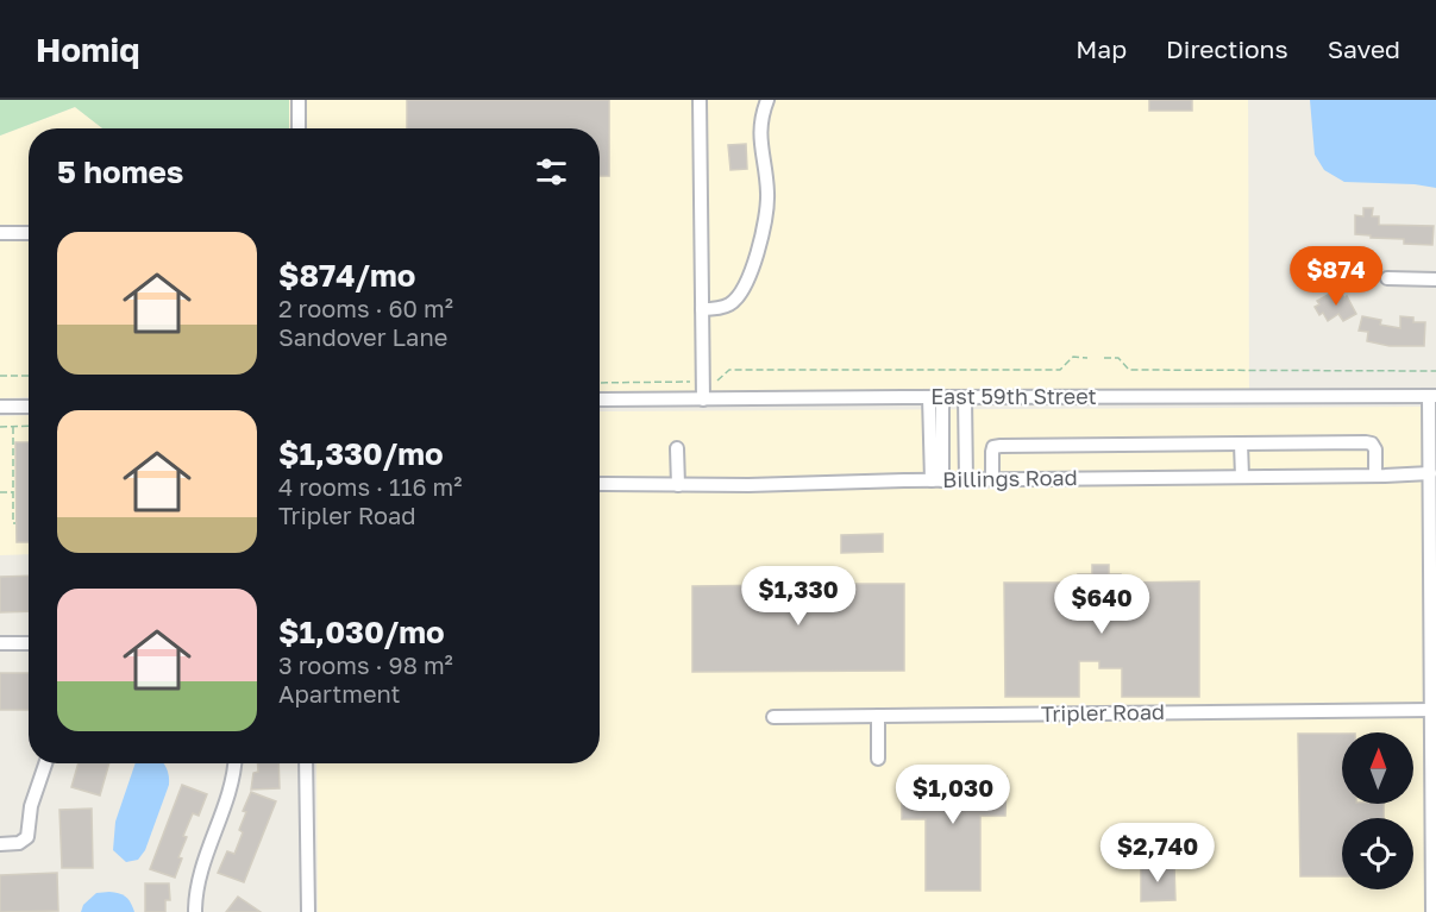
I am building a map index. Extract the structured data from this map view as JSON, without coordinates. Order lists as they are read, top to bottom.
{
  "streets": {
    "street": ["East 59th Street", "Billings Road", "Tripler Road"]
  },
  "north": "top",
  "page": {
    "header": "Homiq",
    "nav": ["Map", "Directions", "Saved"],
    "heading": "5 homes",
    "list": [
      {
        "name": "$874/mo",
        "note": "2 rooms · 60 m² · Sandover Lane"
      },
      {
        "name": "$1,330/mo",
        "note": "4 rooms · 116 m² · Tripler Road"
      },
      {
        "name": "$1,030/mo",
        "note": "3 rooms · 98 m² · Apartment"
      }
    ],
    "price": [
      "$874",
      "$1,330",
      "$640",
      "$1,030",
      "$2,740"
    ]
  }
}
